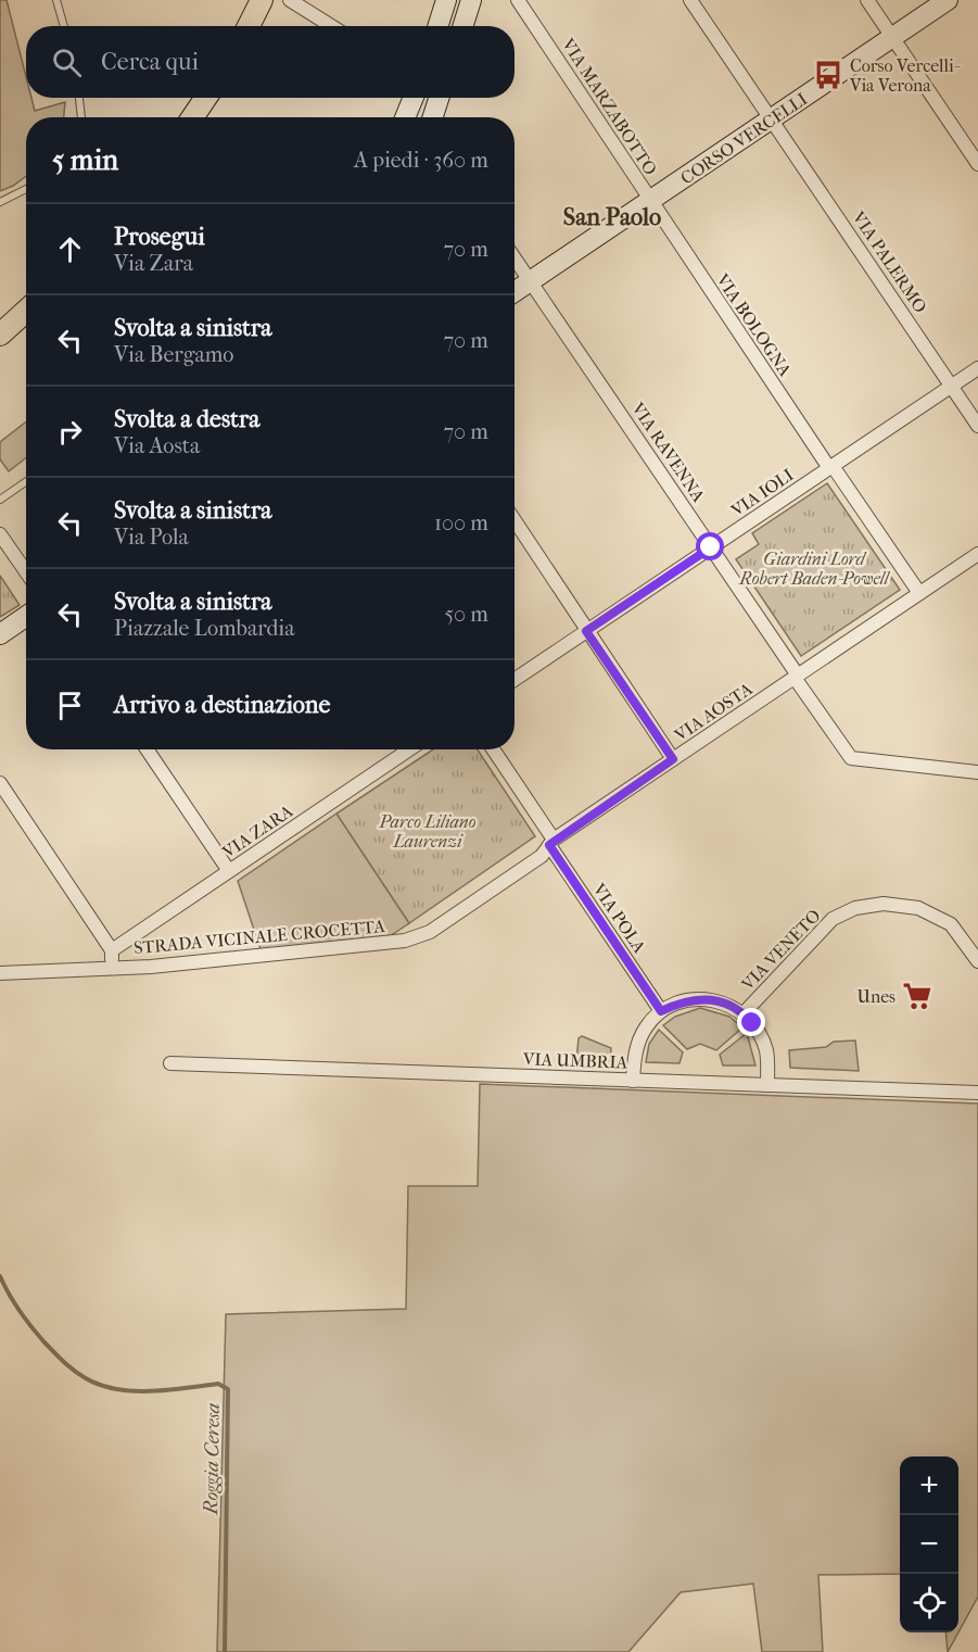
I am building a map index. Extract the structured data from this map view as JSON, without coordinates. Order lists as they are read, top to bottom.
{
  "streets": {
    "main road": ["CORSO VERCELLI"],
    "street": [
      "VIA MARZABOTTO",
      "VIA PALERMO",
      "VIA BOLOGNA",
      "VIA RAVENNA",
      "VIA IOLI",
      "VIA AOSTA",
      "VIA ZARA",
      "VIA POLA",
      "STRADA VICINALE CROCETTA",
      "VIA VENETO",
      "VIA UMBRIA"
    ]
  },
  "crossings": [
    ["VIA MARZABOTTO", "CORSO VERCELLI"],
    ["VIA MARZABOTTO", "VIA BOLOGNA"],
    ["CORSO VERCELLI", "VIA PALERMO"],
    ["CORSO VERCELLI", "VIA BOLOGNA"],
    ["CORSO VERCELLI", "VIA RAVENNA"],
    ["VIA PALERMO", "VIA IOLI"],
    ["VIA BOLOGNA", "VIA IOLI"],
    ["VIA BOLOGNA", "VIA AOSTA"],
    ["VIA RAVENNA", "VIA IOLI"],
    ["VIA RAVENNA", "VIA AOSTA"],
    ["VIA AOSTA", "VIA POLA"],
    ["VIA AOSTA", "STRADA VICINALE CROCETTA"]
  ],
  "districts": ["San Paolo"],
  "water": ["Roggia Ceresa"],
  "parks": ["Giardini Lord Robert Baden-Powell", "Parco Liliano Laurenzi"],
  "places": {
    "bus stop": ["Corso Vercelli- Via Verona"],
    "supermarket": ["Unes"]
  },
  "page": {
    "search": "Cerca qui",
    "heading": ["5 min", "A piedi · 360 m"],
    "list": [
      ["Prosegui", "Via Zara", "70 m"],
      ["Svolta a sinistra", "Via Bergamo", "70 m"],
      ["Svolta a destra", "Via Aosta", "70 m"],
      ["Svolta a sinistra", "Via Pola", "100 m"],
      ["Svolta a sinistra", "Piazzale Lombardia", "50 m"],
      "Arrivo a destinazione"
    ],
    "map_buttons": ["+", "−"]
  }
}
